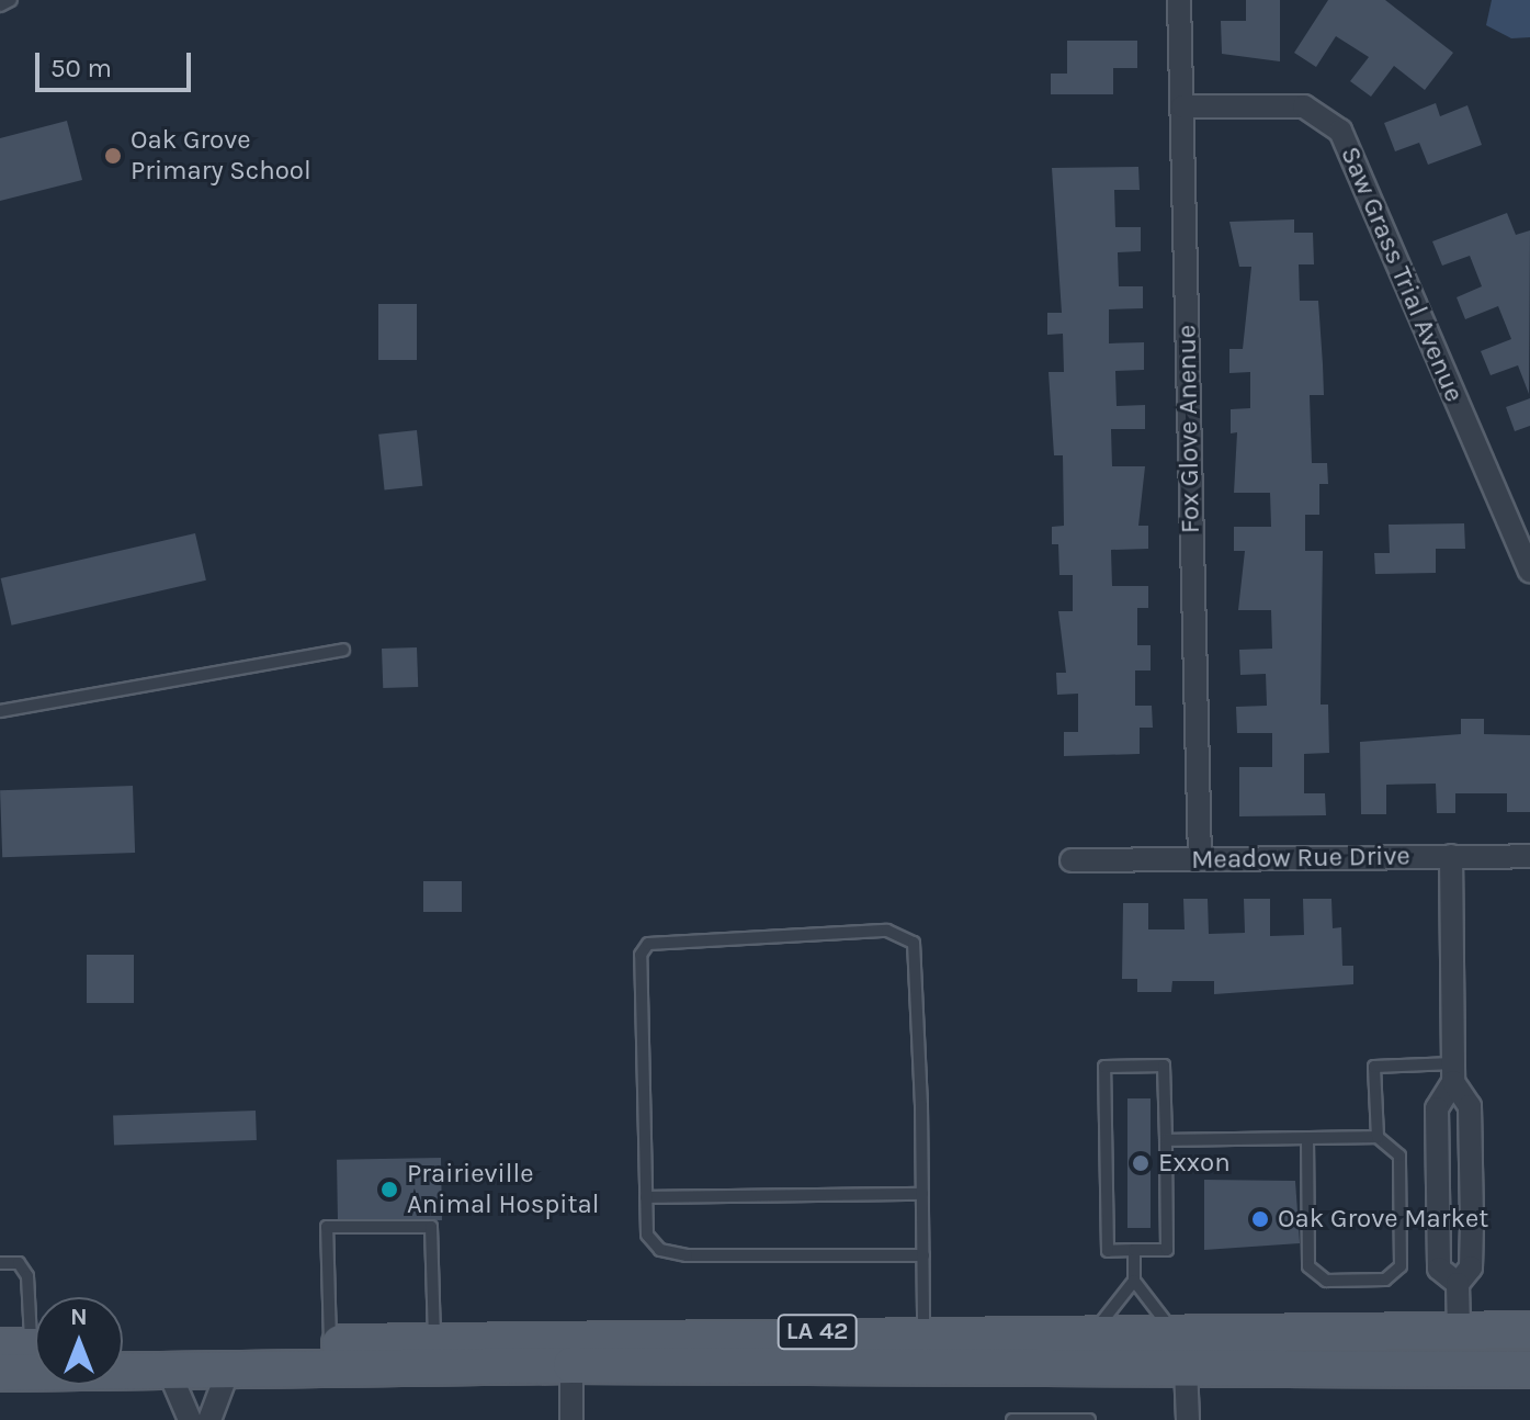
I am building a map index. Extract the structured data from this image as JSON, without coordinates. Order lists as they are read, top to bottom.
{
  "streets": {
    "main road": ["LA 42"],
    "street": ["Saw Grass Trial Avenue", "Fox Glove Anenue", "Meadow Rue Drive"]
  },
  "crossings": [
    ["Saw Grass Trial Avenue", "Fox Glove Anenue"],
    ["Fox Glove Anenue", "Meadow Rue Drive"]
  ],
  "places": [
    "Oak Grove Primary School",
    "Exxon",
    "Prairieville Animal Hospital",
    "Oak Grove Market"
  ],
  "scale_bar": "50 m",
  "north": "top"
}
